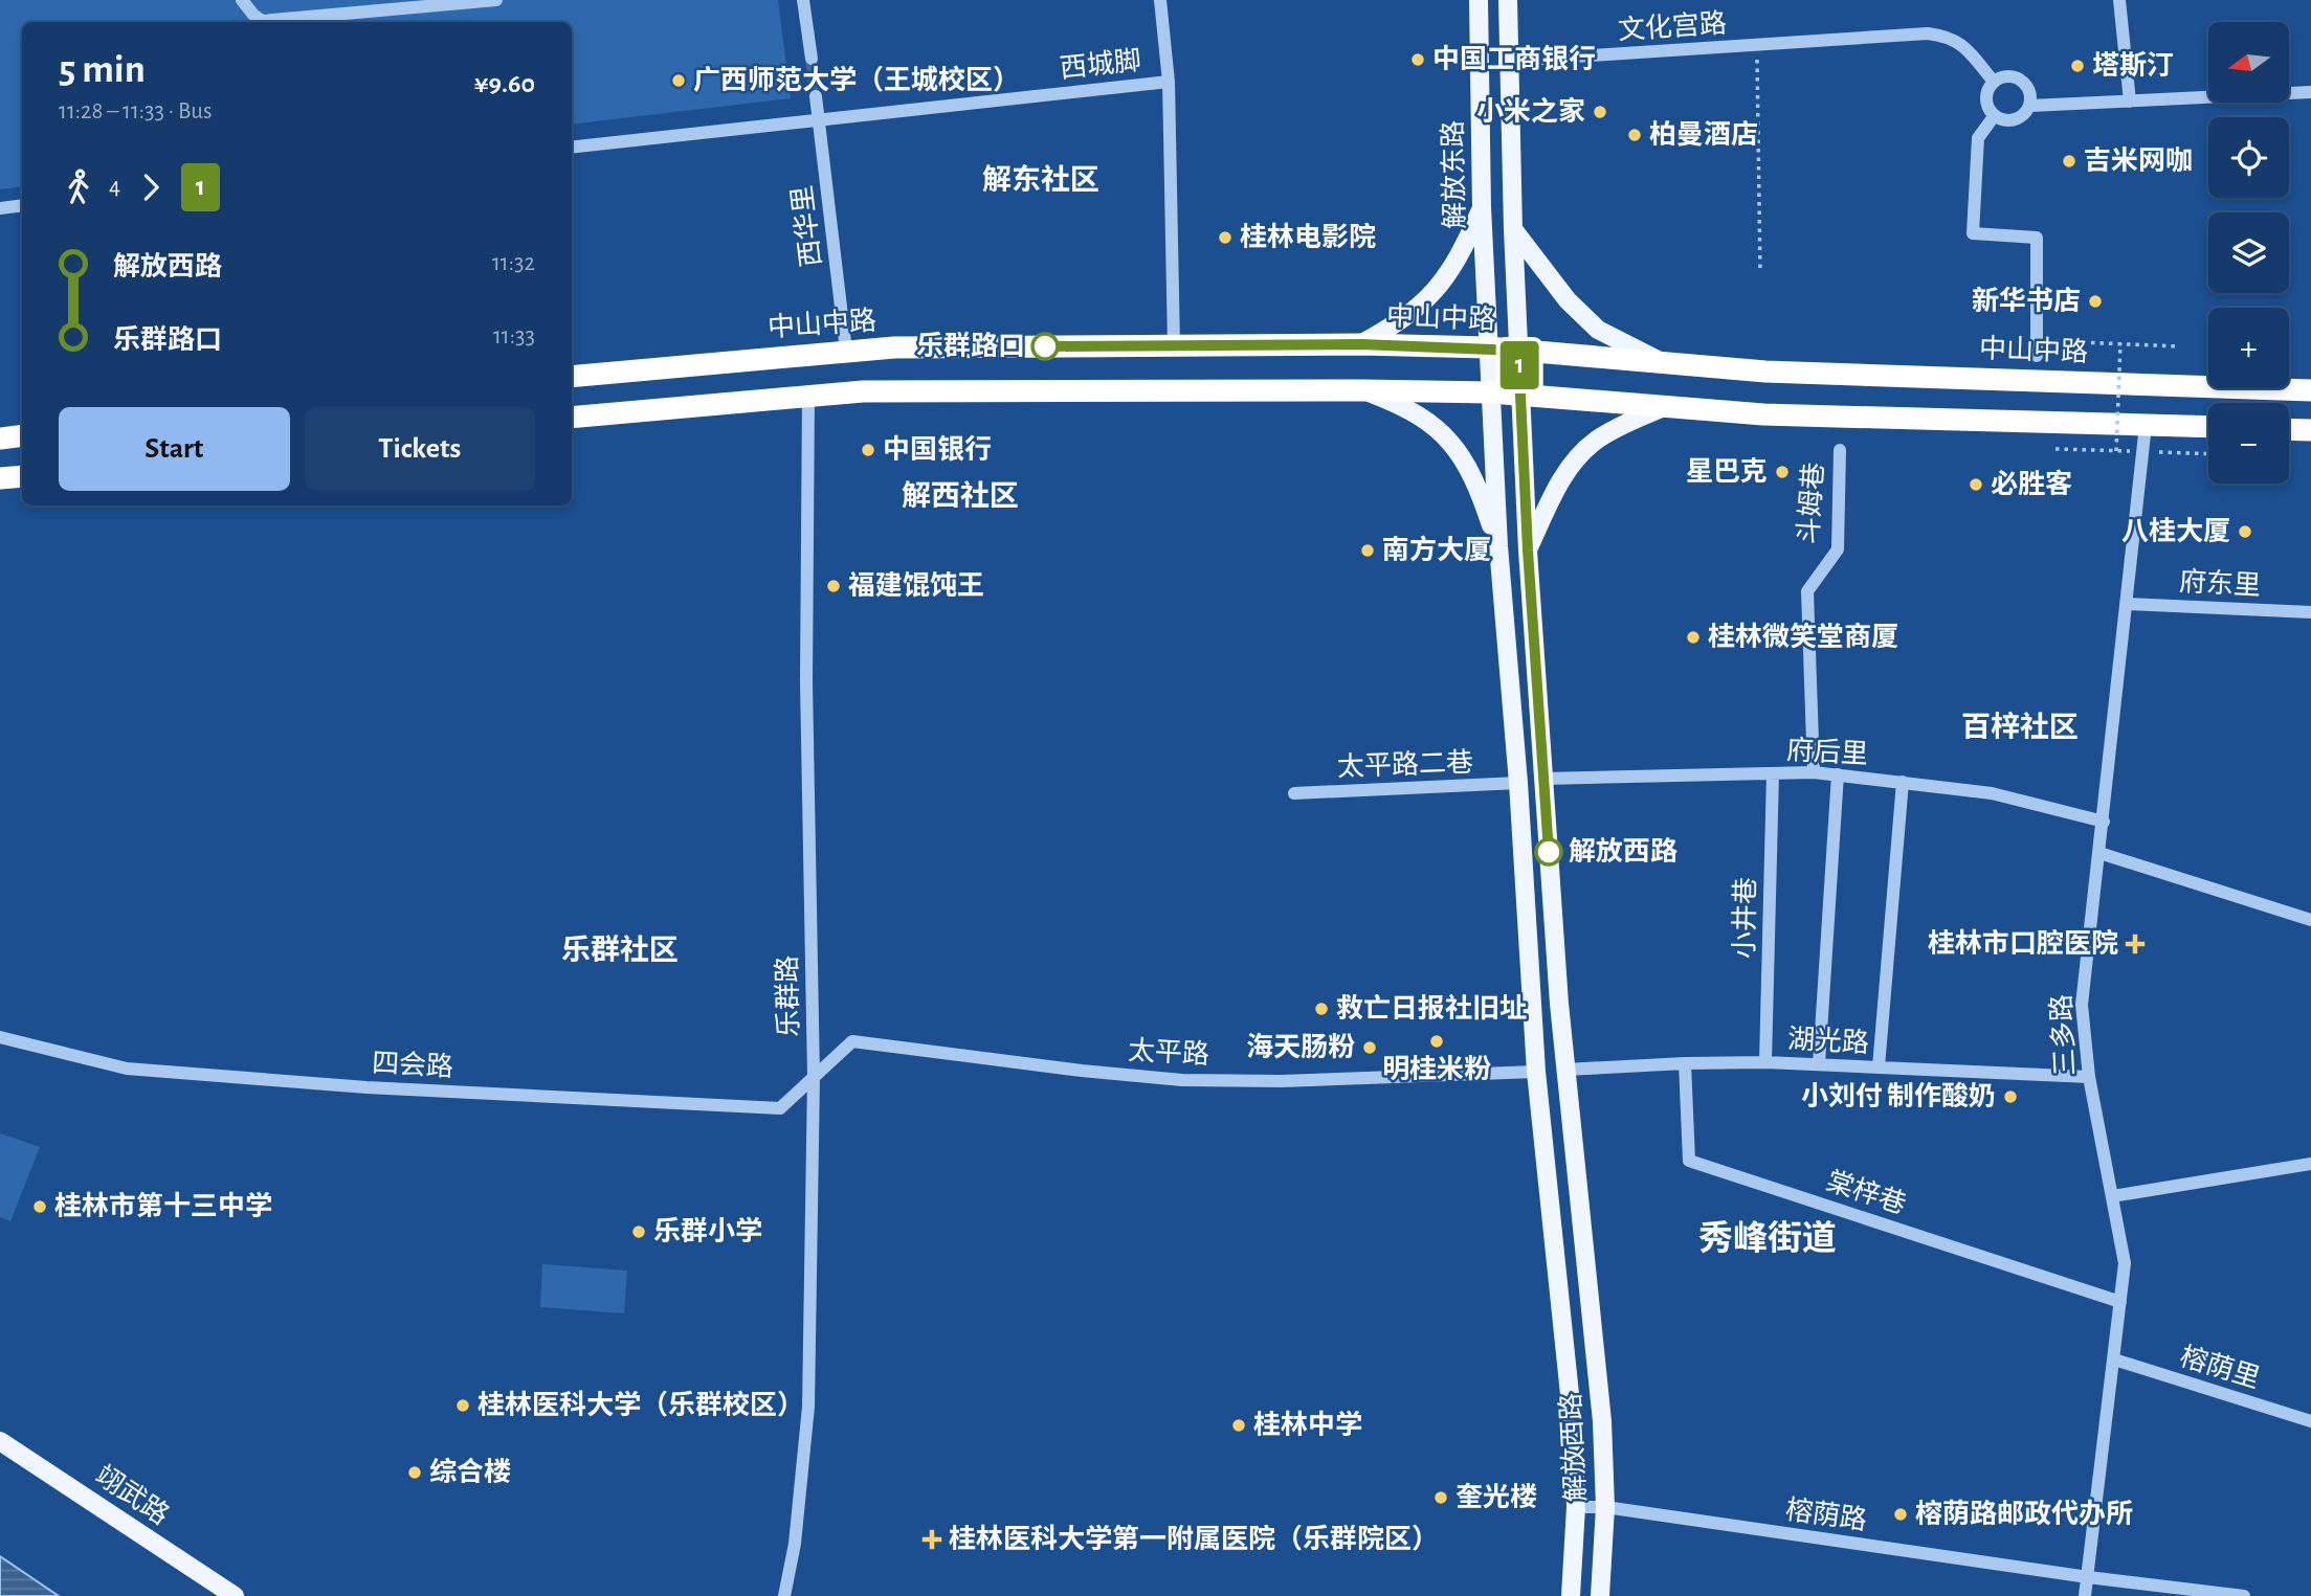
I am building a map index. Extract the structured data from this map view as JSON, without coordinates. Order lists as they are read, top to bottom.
{
  "streets": {
    "highway": ["中山中路"],
    "main road": ["解放东路", "解放西路", "翊武路"],
    "street": [
      "文化宫路",
      "西城脚",
      "西华里",
      "斗姆巷",
      "府东里",
      "府后里",
      "太平路二巷",
      "小井巷",
      "乐群路",
      "三多路",
      "湖光路",
      "太平路",
      "四会路",
      "棠梓巷",
      "榕荫里",
      "榕荫路"
    ]
  },
  "crossings": [
    ["文化宫路", "解放东路"],
    ["西城脚", "西华里"],
    ["解放东路", "中山中路"],
    ["解放东路", "解放西路"],
    ["西华里", "中山中路"],
    ["斗姆巷", "府后里"],
    ["府东里", "三多路"],
    ["府后里", "小井巷"],
    ["府后里", "三多路"],
    ["府后里", "解放西路"],
    ["太平路二巷", "解放西路"],
    ["小井巷", "湖光路"],
    ["乐群路", "太平路"],
    ["乐群路", "四会路"],
    ["三多路", "湖光路"],
    ["三多路", "棠梓巷"],
    ["三多路", "榕荫里"],
    ["三多路", "榕荫路"],
    ["湖光路", "棠梓巷"],
    ["湖光路", "解放西路"],
    ["太平路", "四会路"],
    ["太平路", "解放西路"],
    ["解放西路", "榕荫路"]
  ],
  "districts": [
    "解东社区",
    "解西社区",
    "百梓社区",
    "乐群社区",
    "秀峰街道"
  ],
  "places": {
    "other": [
      "中国工商银行",
      "塔斯汀",
      "广西师范大学（王城校区）",
      "小米之家",
      "柏曼酒店",
      "吉米网咖",
      "桂林电影院",
      "新华书店",
      "乐群路口",
      "中国银行",
      "星巴克",
      "必胜客",
      "八桂大厦",
      "南方大厦",
      "福建馄饨王",
      "桂林微笑堂商厦",
      "解放西路",
      "救亡日报社旧址",
      "明桂米粉",
      "海天肠粉",
      "小刘付 制作酸奶",
      "桂林市第十三中学",
      "乐群小学",
      "桂林医科大学（乐群校区）",
      "桂林中学",
      "综合楼",
      "奎光楼",
      "榕荫路邮政代办所"
    ],
    "health": ["桂林市口腔医院", "桂林医科大学第一附属医院（乐群院区）"]
  },
  "lines": ["bus line 1"],
  "north": "left",
  "page": {
    "on_map": "1",
    "map_buttons": ["+", "−"],
    "heading": ["5 min", "11:28 – 11:33 · Bus", "¥9.60"],
    "legs": ["4", "1"],
    "list": [
      {
        "name": "解放西路",
        "value": "11:32"
      },
      {
        "name": "乐群路口",
        "value": "11:33"
      }
    ],
    "buttons": ["Start", "Tickets"]
  }
}
